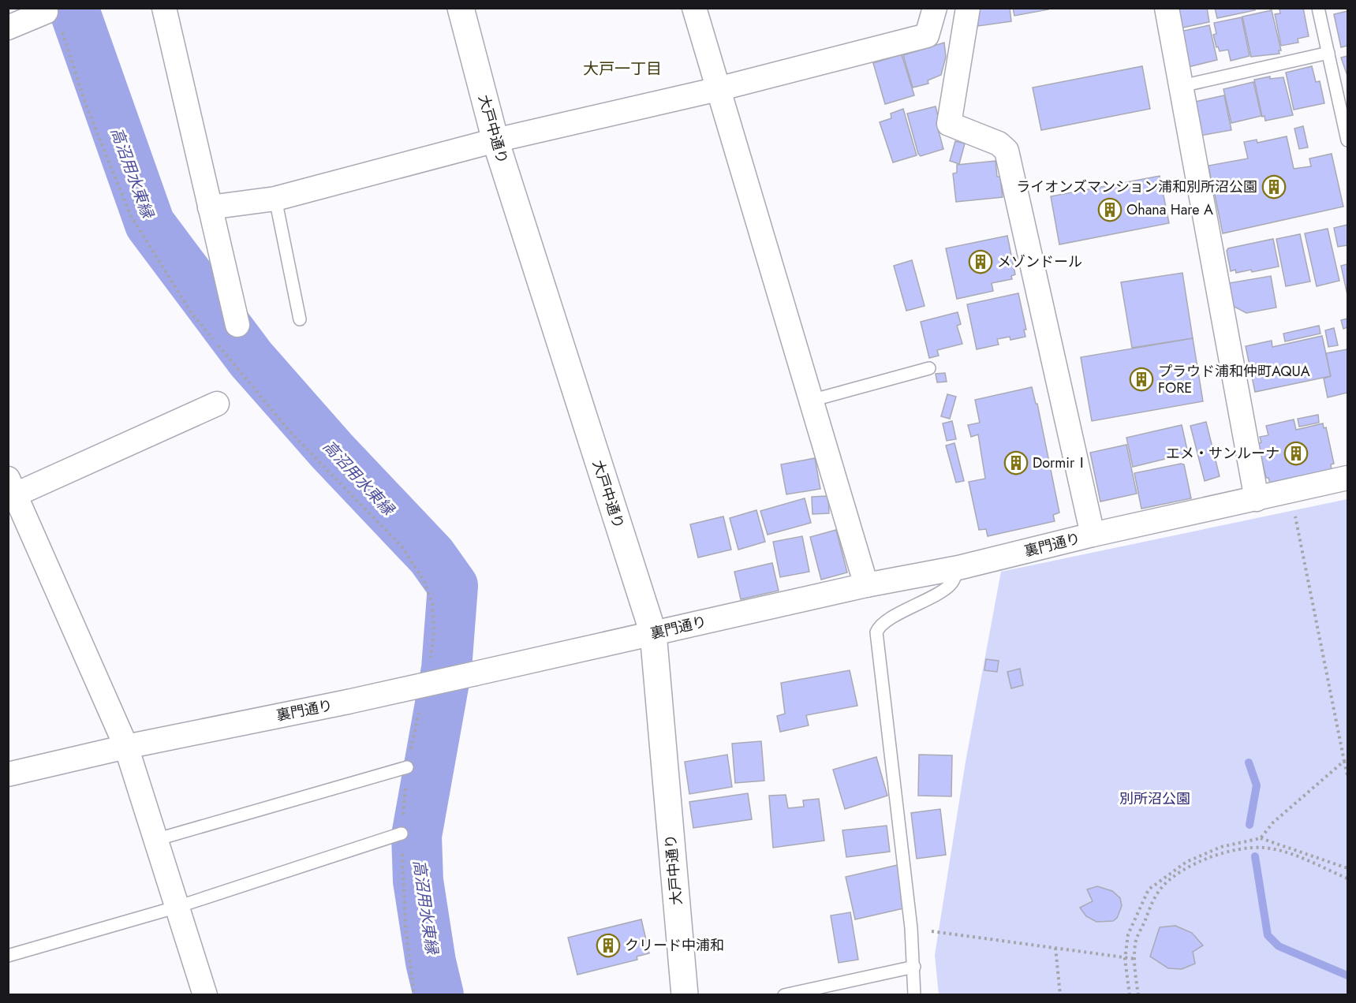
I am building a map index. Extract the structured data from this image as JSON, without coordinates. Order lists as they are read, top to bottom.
{
  "streets": {
    "street": ["大戸中通り", "裏門通り"]
  },
  "crossings": [
    ["大戸中通り", "裏門通り"]
  ],
  "districts": ["大戸一丁目"],
  "water": ["高沼用水東縁"],
  "parks": ["別所沼公園"],
  "places": {
    "building": [
      "ライオンズマンション浦和別所沼公園",
      "Ohana Hare A",
      "メゾンドール",
      "プラウド浦和仲町AQUA FORE",
      "エメ・サンルーナ",
      "DormirⅠ",
      "クリード中浦和"
    ]
  }
}
